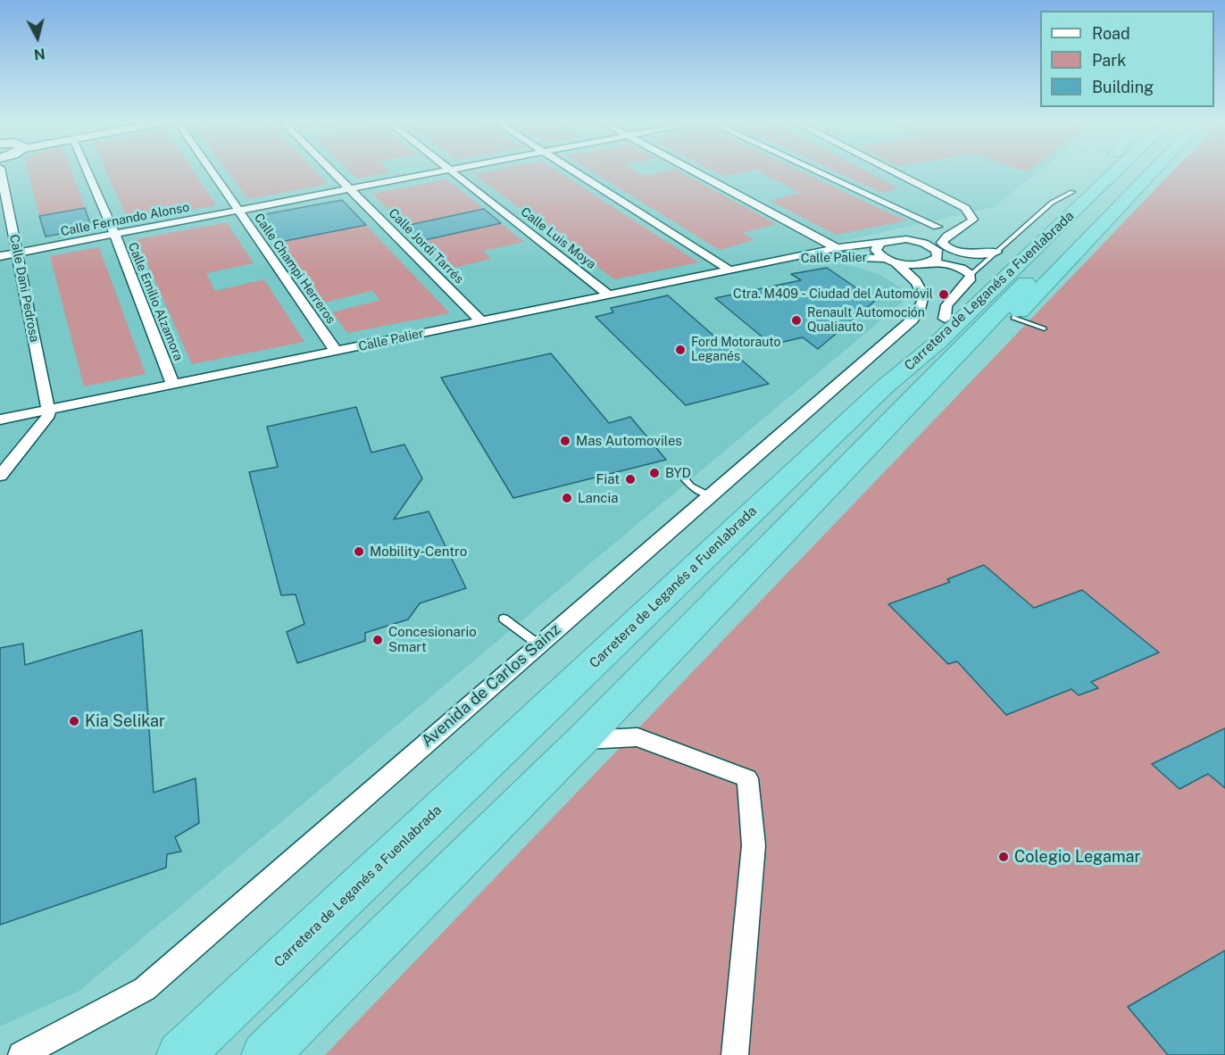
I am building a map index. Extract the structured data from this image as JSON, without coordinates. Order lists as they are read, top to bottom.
{
  "streets": {
    "highway": ["Carretera de Leganés a Fuenlabrada"],
    "street": [
      "Calle Fernando Alonso",
      "Calle Luis Moya",
      "Calle Jordi Tarrés",
      "Calle Palier",
      "Calle Champi Herreros",
      "Calle Dani Pedrosa",
      "Calle Emilio Alzamora",
      "Avenida de Carlos Sainz"
    ]
  },
  "crossings": [
    ["Calle Fernando Alonso", "Calle Jordi Tarrés"],
    ["Calle Fernando Alonso", "Calle Champi Herreros"],
    ["Calle Fernando Alonso", "Calle Dani Pedrosa"],
    ["Calle Fernando Alonso", "Calle Emilio Alzamora"],
    ["Calle Luis Moya", "Calle Palier"],
    ["Calle Jordi Tarrés", "Calle Palier"],
    ["Calle Palier", "Calle Champi Herreros"],
    ["Calle Palier", "Calle Dani Pedrosa"],
    ["Calle Palier", "Calle Emilio Alzamora"],
    ["Calle Palier", "Avenida de Carlos Sainz"]
  ],
  "places": [
    "Ctra. M409 - Ciudad del Automóvil",
    "Renault Automoción Qualiauto",
    "Ford Motorauto Leganés",
    "Mas Automoviles",
    "BYD",
    "Fiat",
    "Lancia",
    "Mobility-Centro",
    "Concesionario Smart",
    "Kia Selikar",
    "Colegio Legamar"
  ],
  "legend": ["Road", "Park", "Building"],
  "north": "bottom"
}
